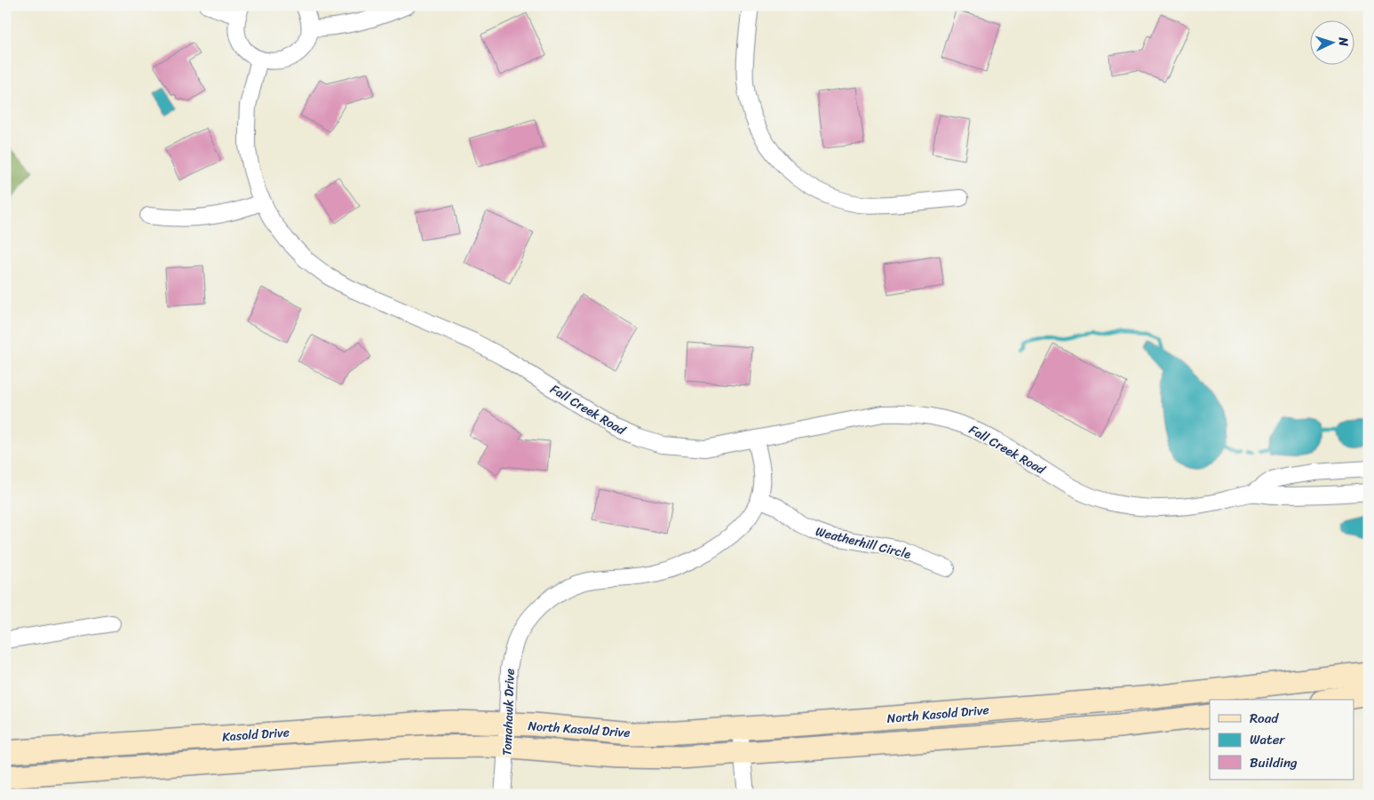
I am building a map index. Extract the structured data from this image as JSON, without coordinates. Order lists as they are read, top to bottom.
{
  "streets": {
    "main road": ["North Kasold Drive", "Kasold Drive"],
    "street": ["Fall Creek Road", "Weatherhill Circle", "Tomahawk Drive"]
  },
  "crossings": [
    ["Fall Creek Road", "Tomahawk Drive"],
    ["Weatherhill Circle", "Tomahawk Drive"],
    ["Tomahawk Drive", "North Kasold Drive"],
    ["Tomahawk Drive", "Kasold Drive"],
    ["North Kasold Drive", "Kasold Drive"]
  ],
  "legend": ["Road", "Water", "Building"],
  "north": "right"
}
